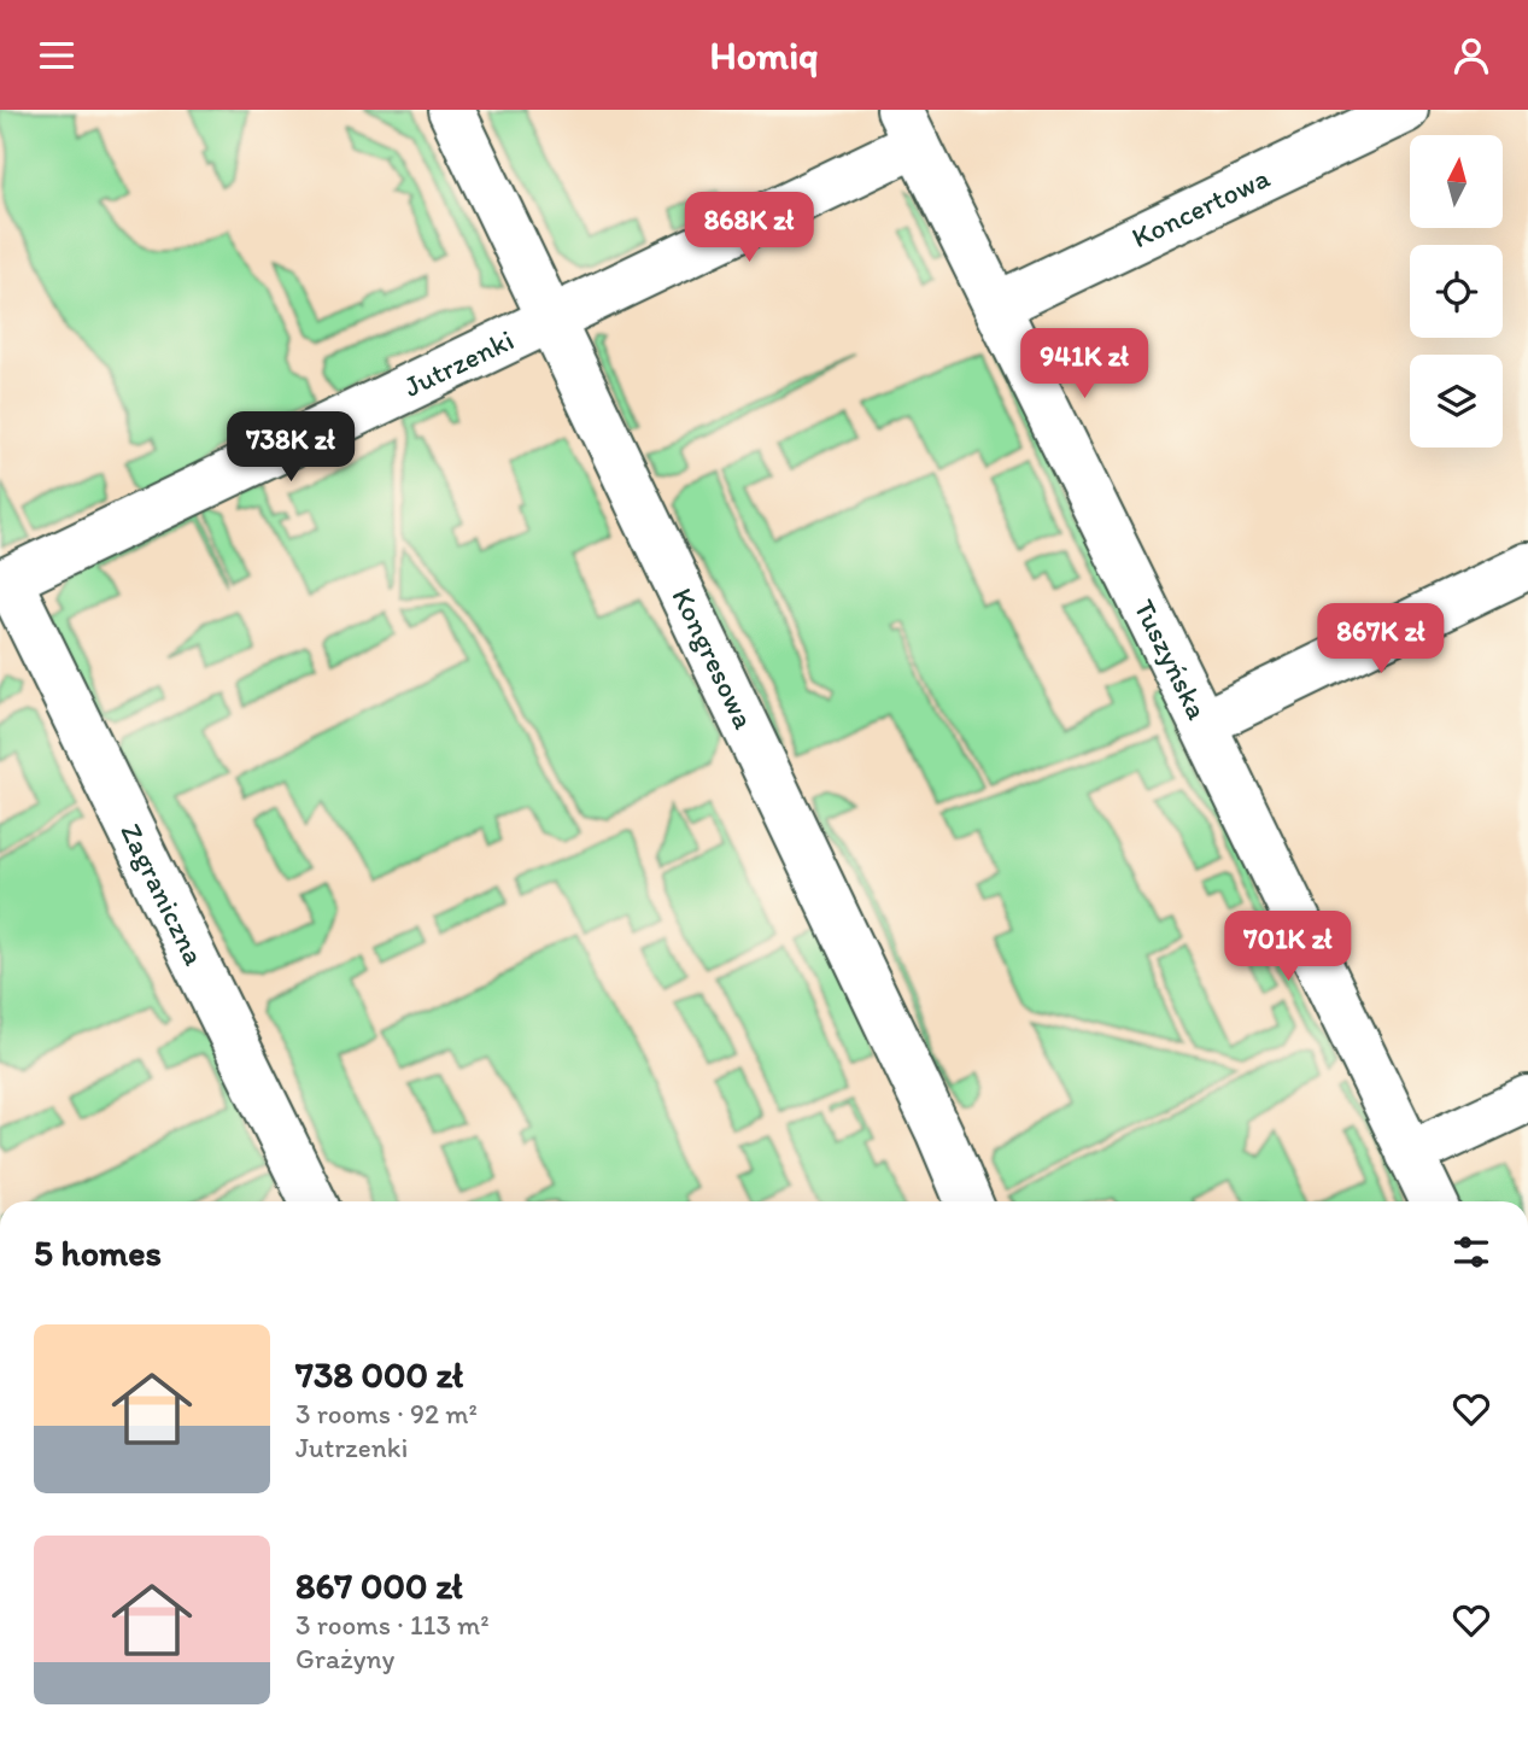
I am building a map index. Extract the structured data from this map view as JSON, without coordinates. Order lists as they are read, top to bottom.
{
  "streets": {
    "street": [
      "Koncertowa",
      "Jutrzenki",
      "Kongresowa",
      "Tuszyńska",
      "Zagraniczna"
    ]
  },
  "crossings": [
    ["Koncertowa", "Tuszyńska"],
    ["Jutrzenki", "Kongresowa"],
    ["Jutrzenki", "Tuszyńska"],
    ["Jutrzenki", "Zagraniczna"]
  ],
  "north": "top",
  "page": {
    "header": "Homiq",
    "price": [
      "868K zł",
      "941K zł",
      "738K zł",
      "867K zł",
      "701K zł"
    ],
    "heading": "5 homes",
    "list": [
      {
        "name": "738 000 zł",
        "note": "3 rooms · 92 m² · Jutrzenki"
      },
      {
        "name": "867 000 zł",
        "note": "3 rooms · 113 m² · Grażyny"
      }
    ]
  }
}
